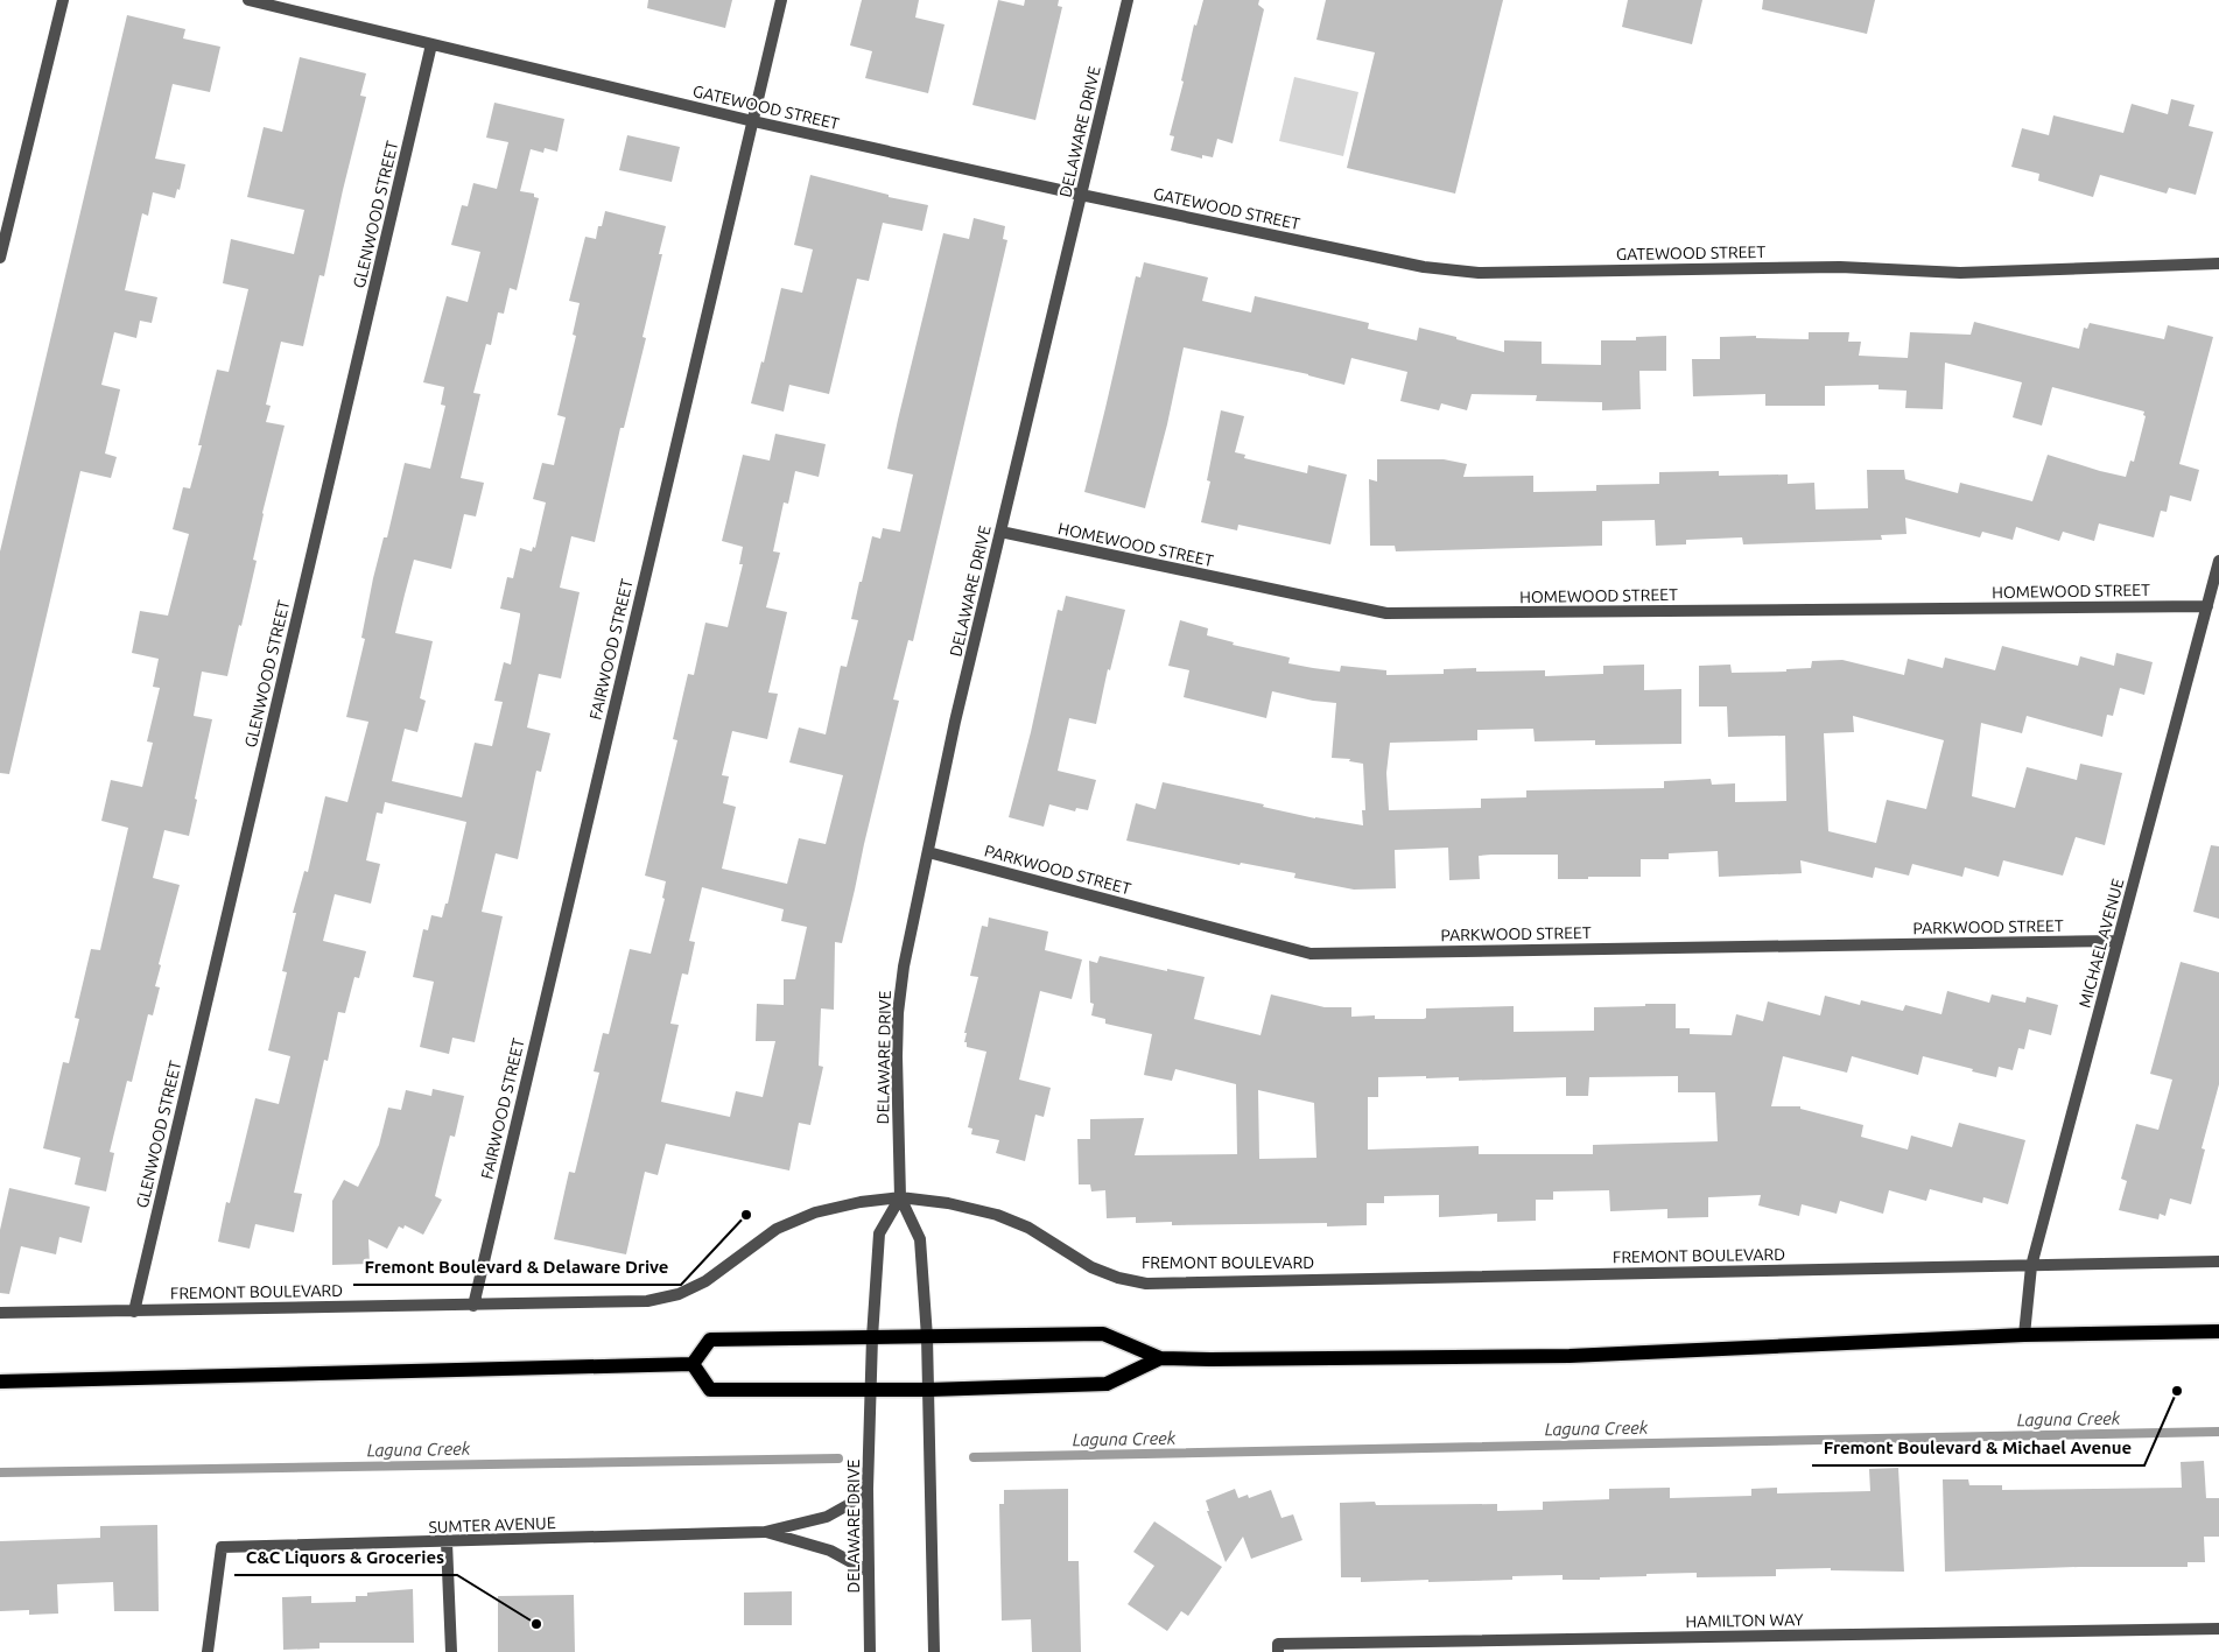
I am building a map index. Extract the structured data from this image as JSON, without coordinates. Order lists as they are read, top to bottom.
{
  "streets": {
    "street": [
      "GATEWOOD STREET",
      "DELAWARE DRIVE",
      "GLENWOOD STREET",
      "HOMEWOOD STREET",
      "FAIRWOOD STREET",
      "PARKWOOD STREET",
      "MICHAEL AVENUE",
      "FREMONT BOULEVARD",
      "SUMTER AVENUE",
      "HAMILTON WAY"
    ]
  },
  "crossings": [
    ["GATEWOOD STREET", "DELAWARE DRIVE"],
    ["GATEWOOD STREET", "GLENWOOD STREET"],
    ["GATEWOOD STREET", "FAIRWOOD STREET"],
    ["DELAWARE DRIVE", "HOMEWOOD STREET"],
    ["DELAWARE DRIVE", "PARKWOOD STREET"],
    ["DELAWARE DRIVE", "FREMONT BOULEVARD"],
    ["DELAWARE DRIVE", "SUMTER AVENUE"],
    ["GLENWOOD STREET", "FREMONT BOULEVARD"],
    ["HOMEWOOD STREET", "MICHAEL AVENUE"],
    ["FAIRWOOD STREET", "FREMONT BOULEVARD"],
    ["PARKWOOD STREET", "MICHAEL AVENUE"],
    ["MICHAEL AVENUE", "FREMONT BOULEVARD"]
  ],
  "water": ["Laguna Creek"],
  "places": ["Fremont Boulevard & Delaware Drive", "Fremont Boulevard & Michael Avenue", "C&C Liquors & Groceries"]
}
